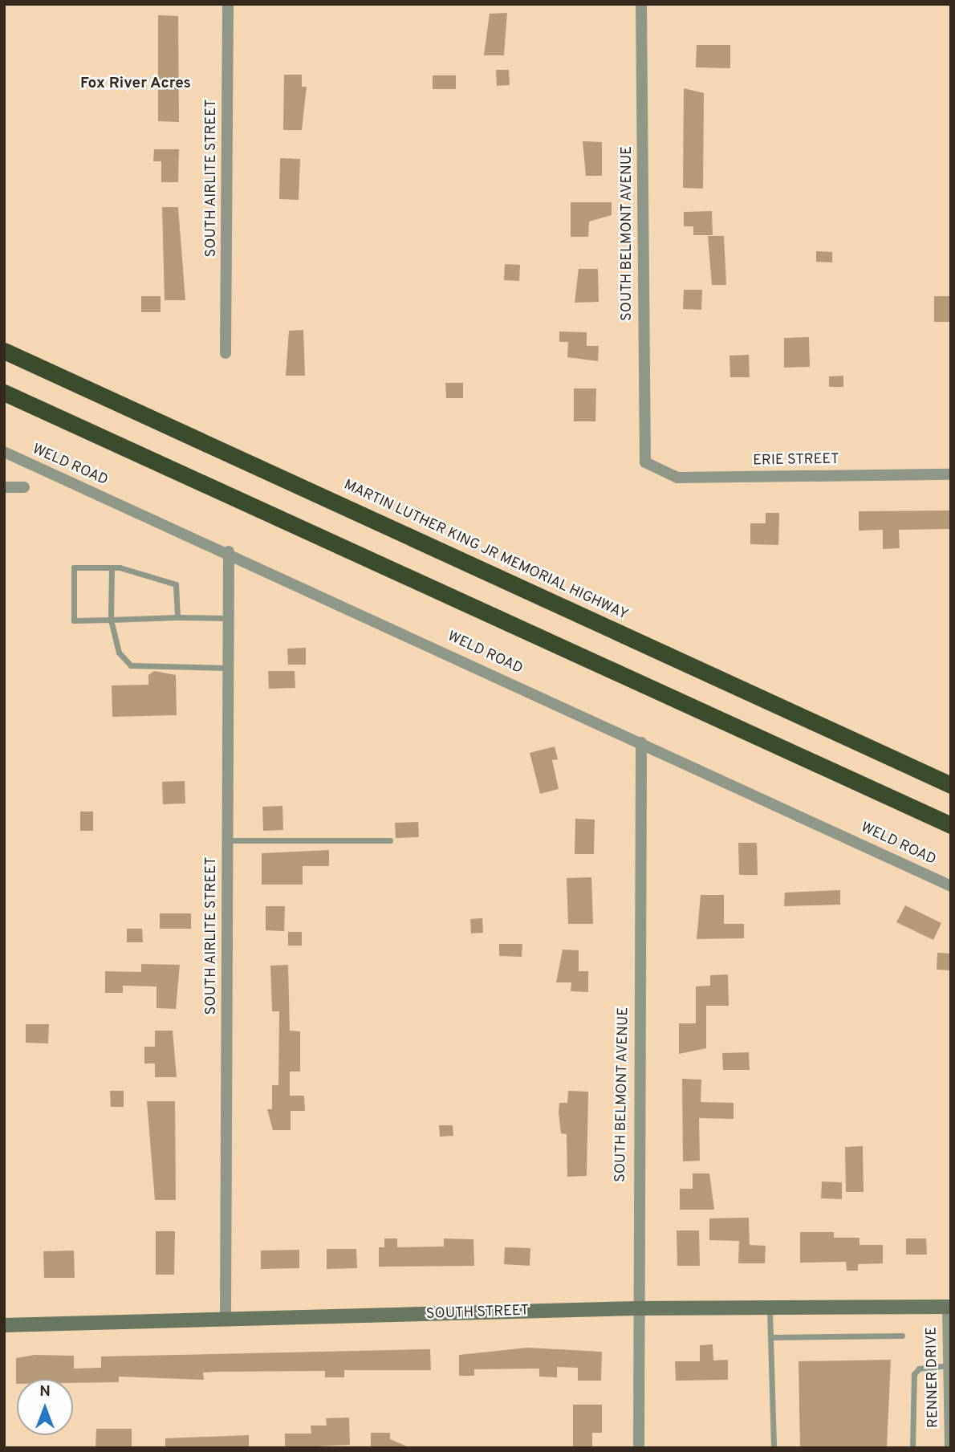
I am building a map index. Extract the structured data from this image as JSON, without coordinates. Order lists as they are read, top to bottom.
{
  "streets": {
    "highway": ["MARTIN LUTHER KING JR MEMORIAL HIGHWAY"],
    "street": [
      "SOUTH AIRLITE STREET",
      "SOUTH BELMONT AVENUE",
      "ERIE STREET",
      "WELD ROAD",
      "SOUTH STREET",
      "RENNER DRIVE"
    ]
  },
  "crossings": [
    ["SOUTH AIRLITE STREET", "WELD ROAD"],
    ["SOUTH AIRLITE STREET", "SOUTH STREET"],
    ["SOUTH BELMONT AVENUE", "ERIE STREET"],
    ["SOUTH BELMONT AVENUE", "WELD ROAD"],
    ["SOUTH BELMONT AVENUE", "SOUTH STREET"],
    ["SOUTH STREET", "RENNER DRIVE"]
  ],
  "districts": ["Fox River Acres"],
  "north": "top"
}
